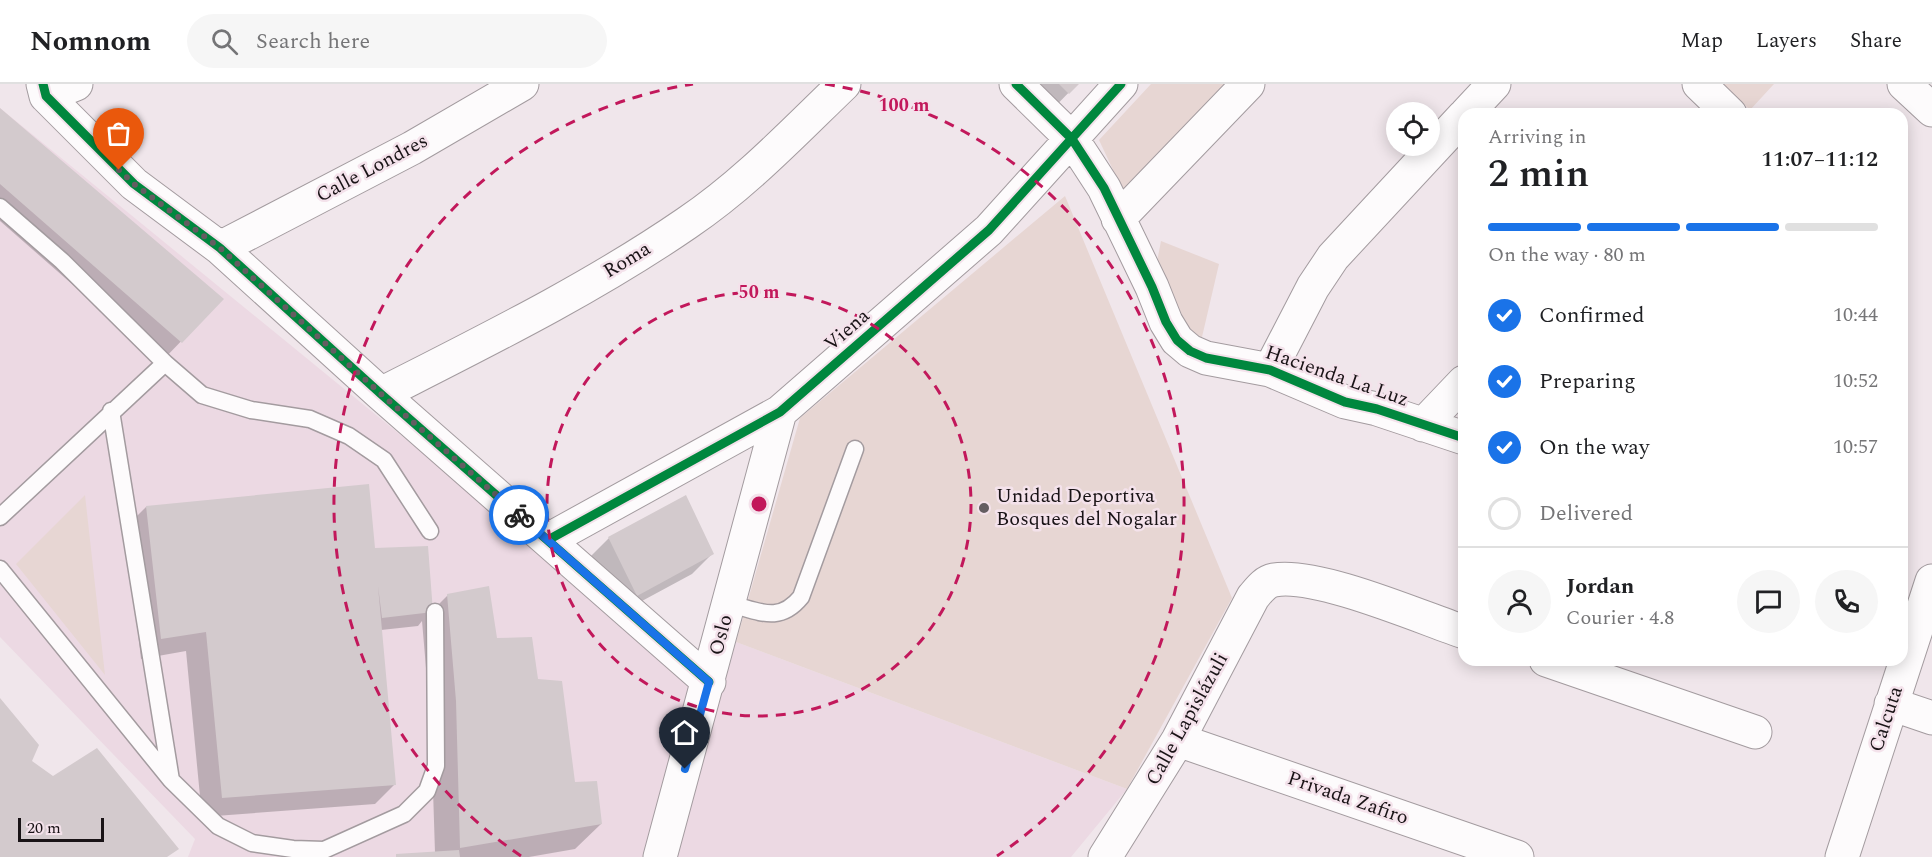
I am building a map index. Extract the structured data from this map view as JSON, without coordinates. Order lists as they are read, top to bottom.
{
  "streets": {
    "street": [
      "Calle Londres",
      "Roma",
      "Viena",
      "Hacienda La Luz",
      "Oslo",
      "Calle Lapislázuli",
      "Calcuta",
      "Privada Zafiro"
    ]
  },
  "crossings": [
    ["Viena", "Hacienda La Luz"],
    ["Viena", "Oslo"],
    ["Calle Lapislázuli", "Privada Zafiro"]
  ],
  "places": ["Unidad Deportiva Bosques del Nogalar"],
  "scale_bar": "20 m",
  "page": {
    "header": "Nomnom",
    "search": "Search here",
    "nav": ["Map", "Layers", "Share"],
    "heading": ["2 min", "Arriving in", "11:07–11:12"],
    "panel": ["Jordan", "Courier · 4.8"],
    "bar": "On the way · 80 m",
    "list": [
      ["Confirmed", "10:44"],
      ["Preparing", "10:52"],
      ["On the way", "10:57"],
      "Delivered"
    ],
    "scale": "20 m"
  },
  "rings": ["100 m", "50 m"]
}
